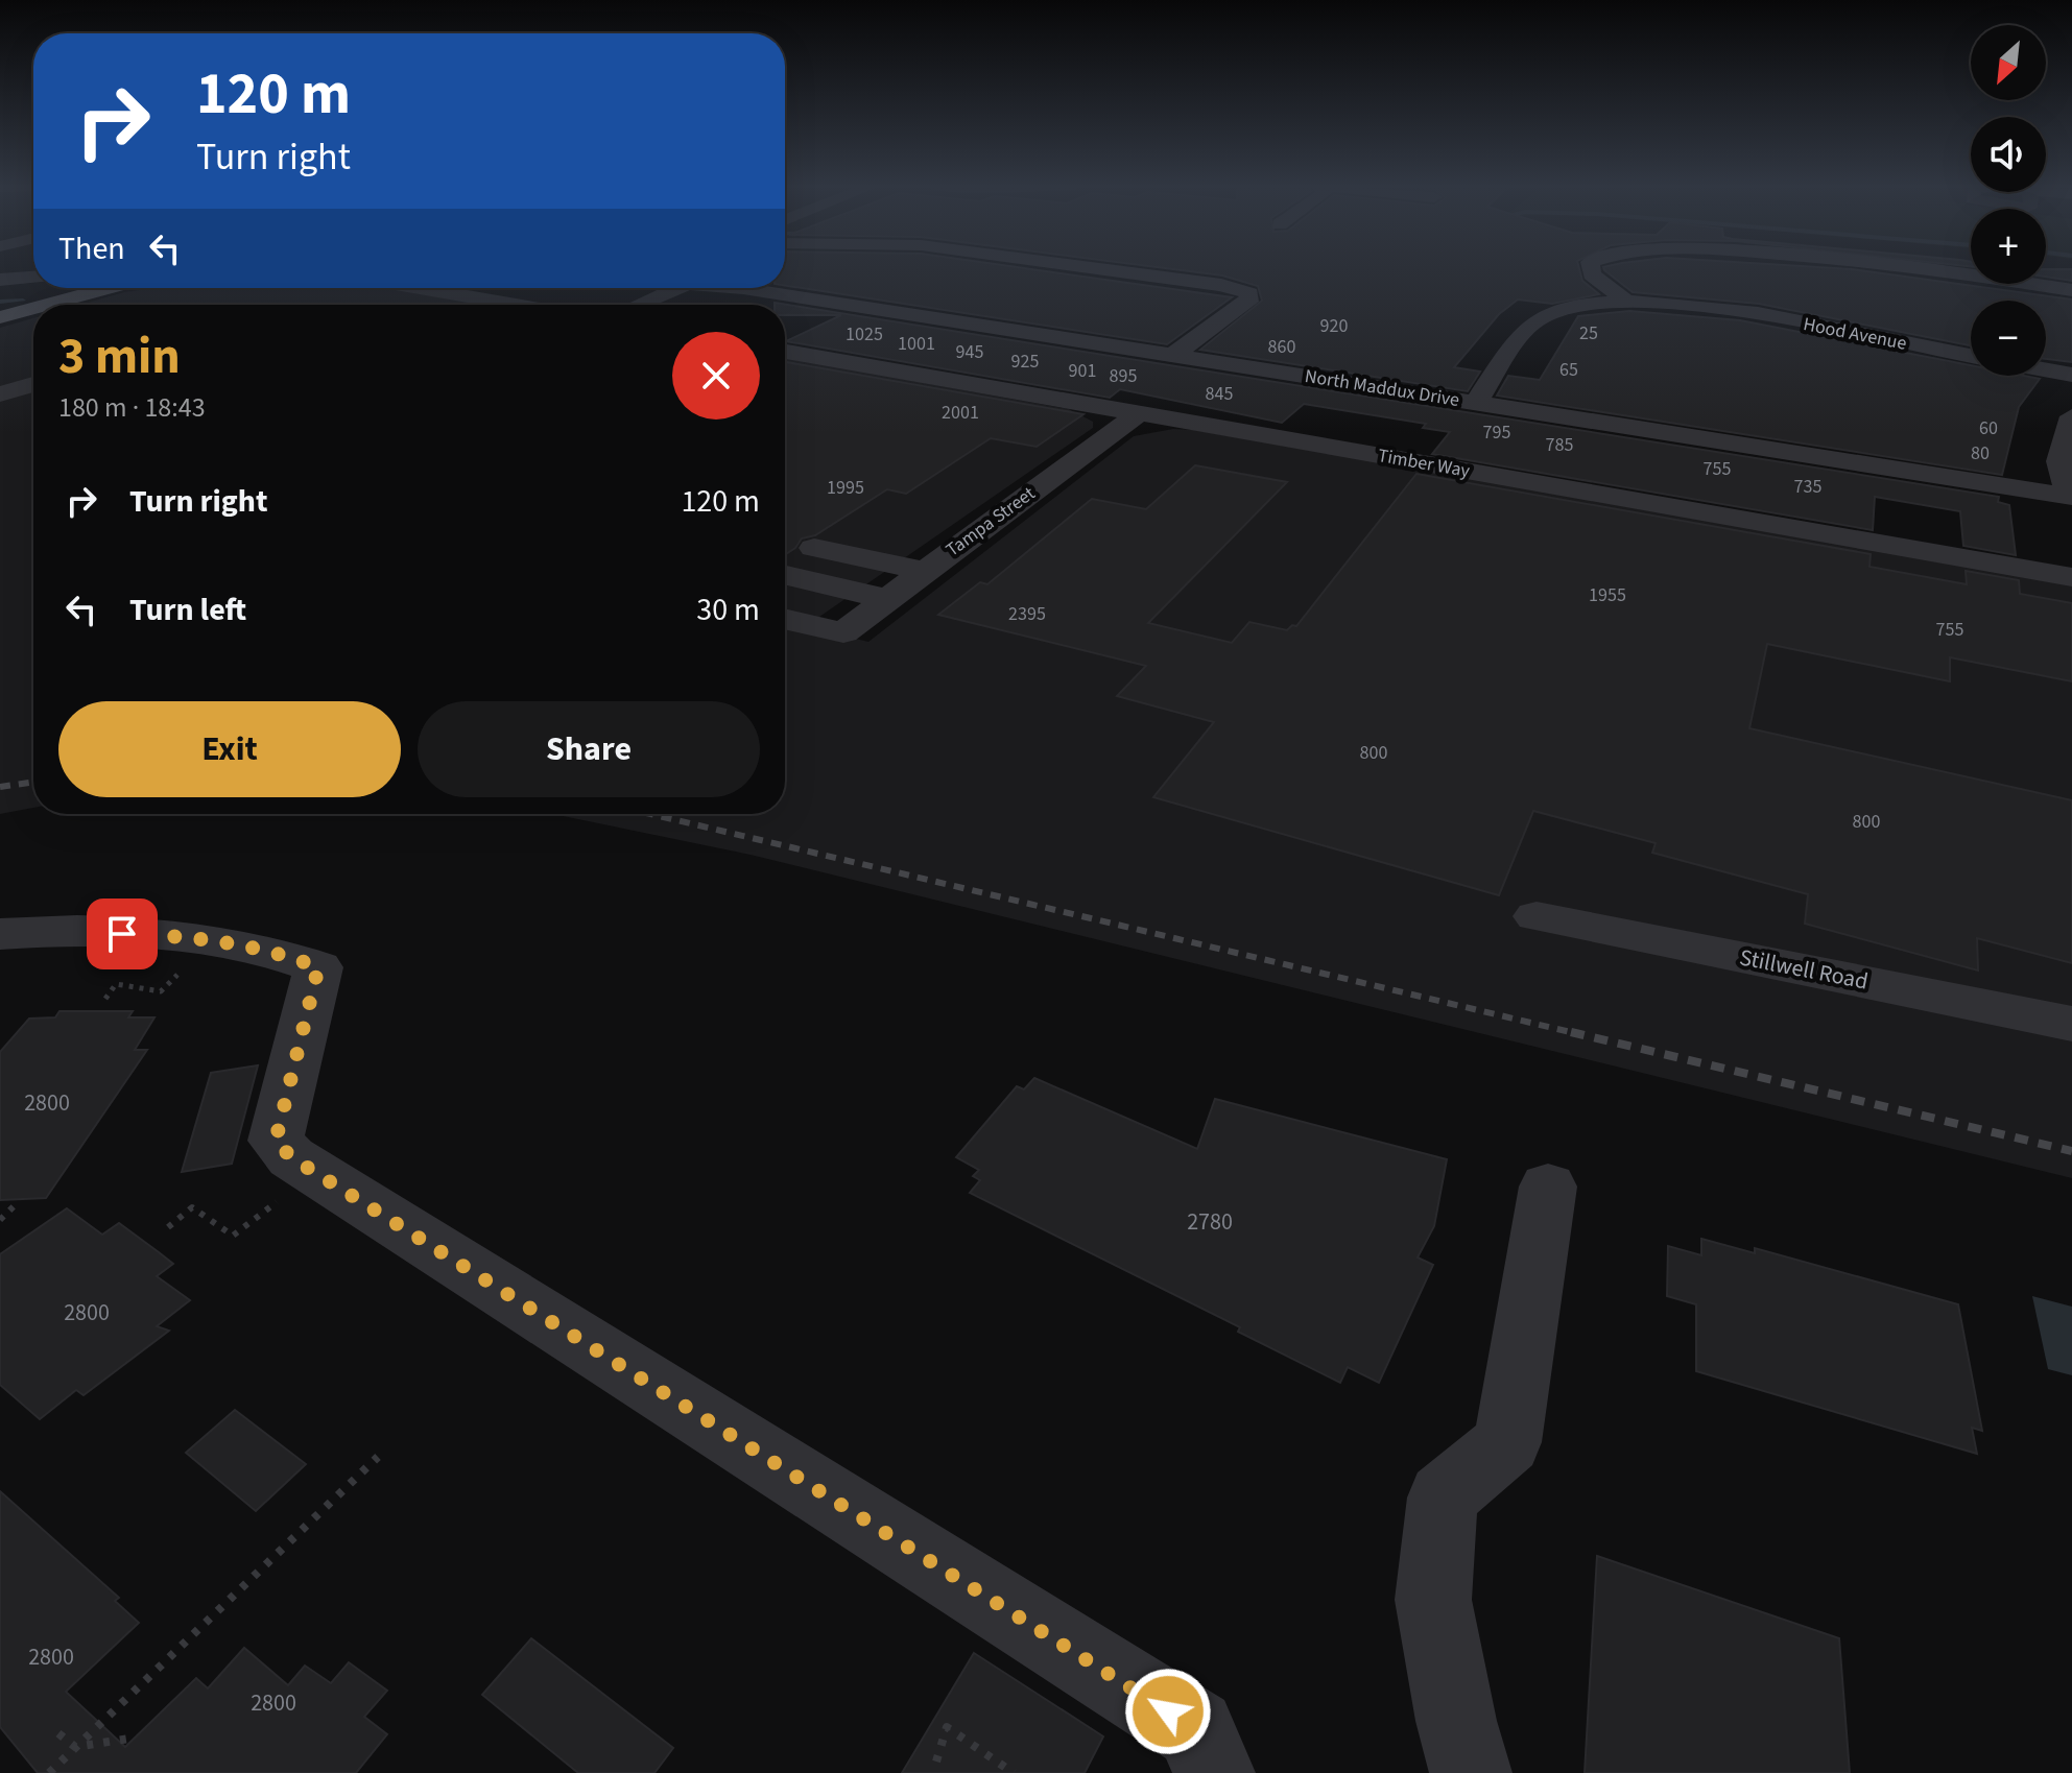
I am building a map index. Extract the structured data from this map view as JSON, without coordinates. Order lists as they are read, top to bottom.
{
  "streets": {
    "street": [
      "Hood Avenue",
      "North Maddux Drive",
      "Timber Way",
      "Tampa Street",
      "Stillwell Road"
    ]
  },
  "crossings": [
    ["Hood Avenue", "North Maddux Drive"],
    ["Timber Way", "Tampa Street"]
  ],
  "house_numbers": [
    "920",
    "25",
    "1025",
    "1001",
    "860",
    "945",
    "925",
    "65",
    "901",
    "895",
    "845",
    "2001",
    "60",
    "795",
    "785",
    "80",
    "755",
    "735",
    "1995",
    "1955",
    "2395",
    "755",
    "800",
    "800",
    "2800",
    "2780",
    "2800",
    "2800",
    "2800"
  ],
  "north": "bottom left",
  "page": {
    "map_buttons": ["+", "−"],
    "turn": ["120 m", "Turn right"],
    "then": "Then",
    "heading": ["3 min", "180 m · 18:43"],
    "list": [
      {
        "name": "Turn right",
        "value": "120 m"
      },
      {
        "name": "Turn left",
        "value": "30 m"
      }
    ],
    "buttons": ["Exit", "Share"]
  }
}
